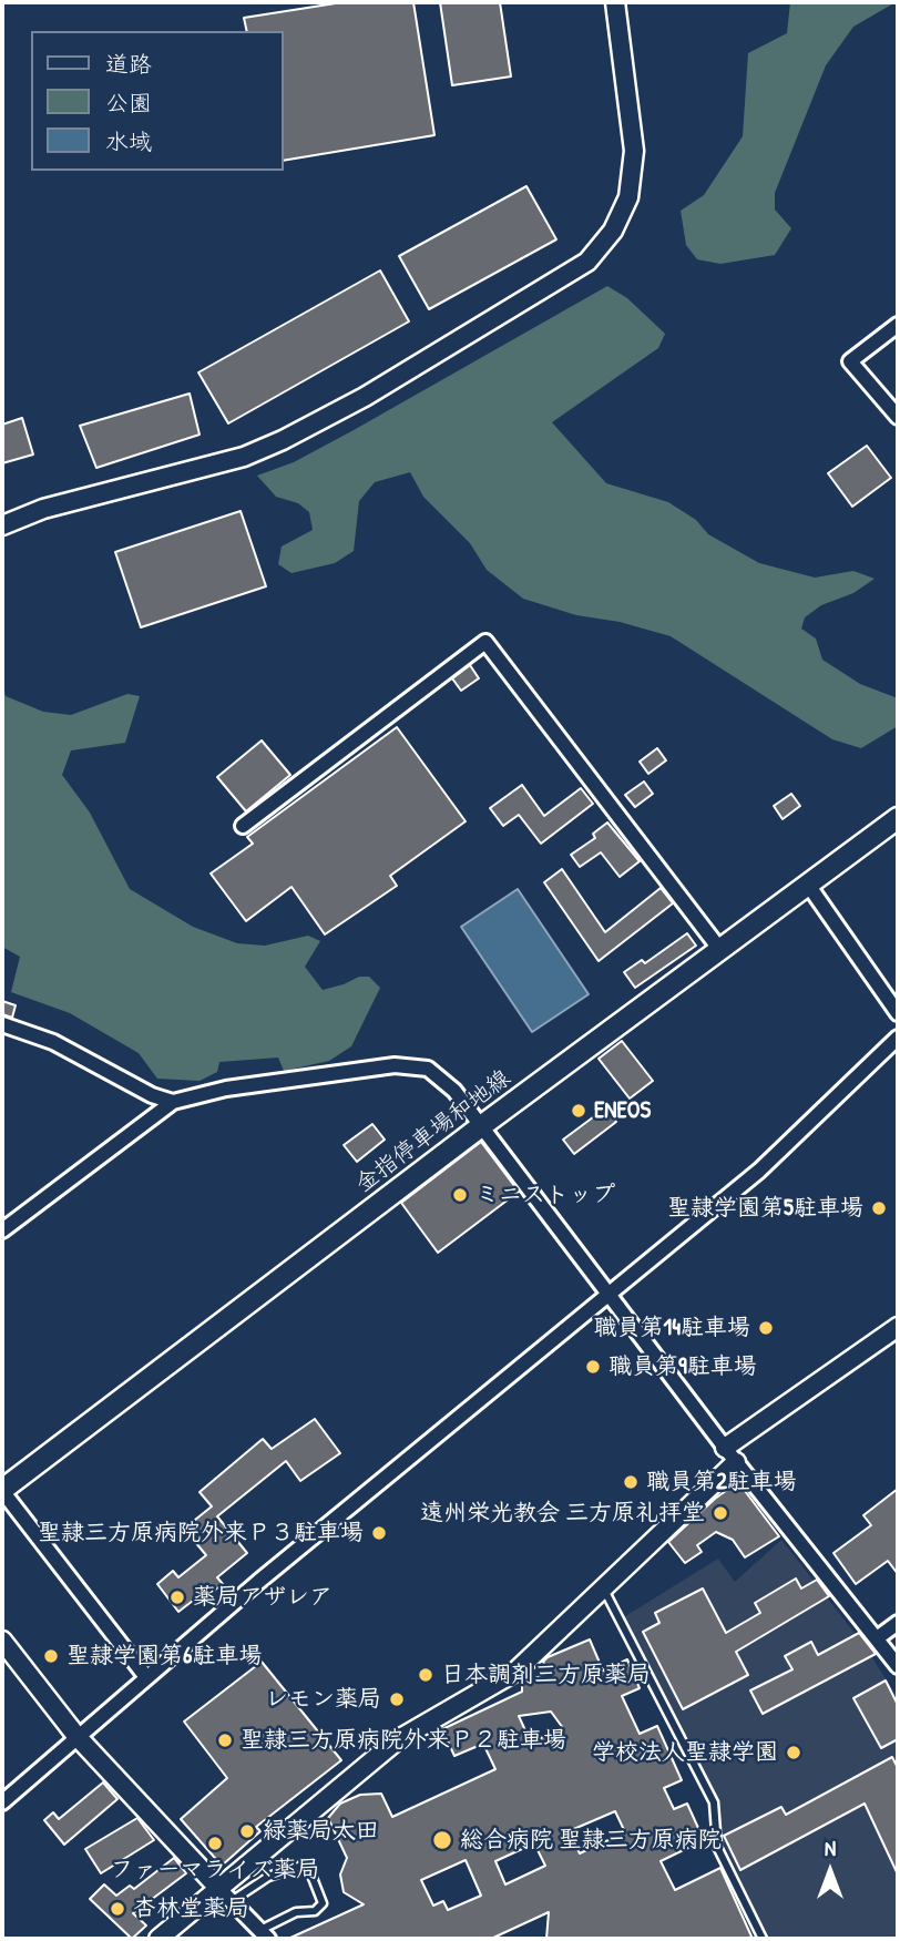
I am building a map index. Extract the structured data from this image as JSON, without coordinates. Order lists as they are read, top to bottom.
{
  "streets": {
    "main road": ["金指停車場和地線"]
  },
  "places": [
    "ENEOS",
    "ミニストップ",
    "聖隷学園第5駐車場",
    "職員第14駐車場",
    "職員第9駐車場",
    "職員第2駐車場",
    "遠州栄光教会 三方原礼拝堂",
    "聖隷三方原病院外来Ｐ３駐車場",
    "薬局アザレア",
    "聖隷学園第6駐車場",
    "日本調剤三方原薬局",
    "レモン薬局",
    "聖隷三方原病院外来Ｐ２駐車場",
    "学校法人聖隷学園",
    "緑薬局太田",
    "総合病院 聖隷三方原病院",
    "ファーマライズ薬局",
    "杏林堂薬局"
  ],
  "legend": ["道路", "公園", "水域"],
  "north": "top"
}
